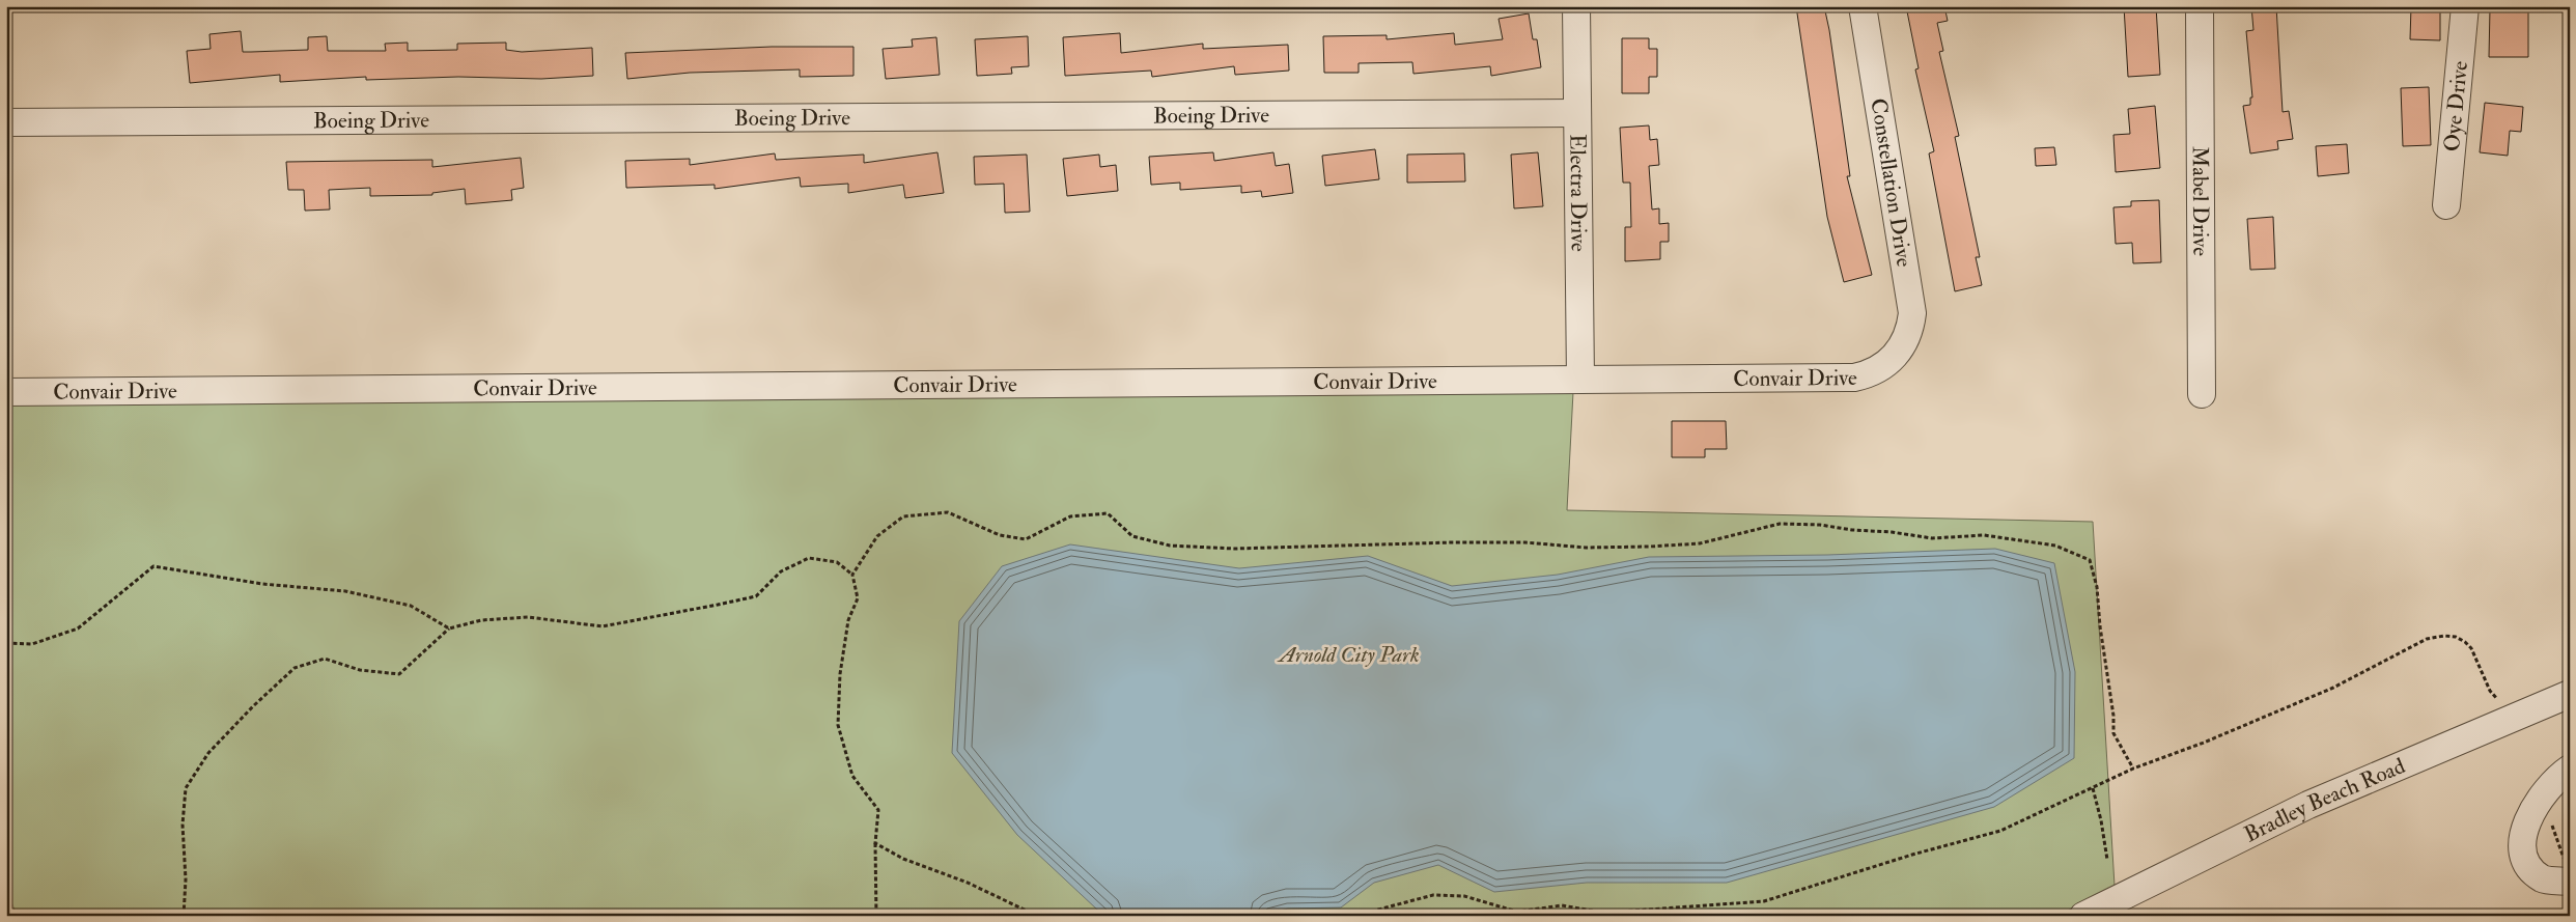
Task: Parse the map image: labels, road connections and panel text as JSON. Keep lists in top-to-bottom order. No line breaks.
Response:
{"streets":{"street":["Oye Drive","Boeing Drive","Constellation Drive","Electra Drive","Mabel Drive","Convair Drive","Bradley Beach Road"]},"crossings":[["Boeing Drive","Electra Drive"],["Constellation Drive","Convair Drive"],["Electra Drive","Convair Drive"]],"parks":["Arnold City Park"]}
